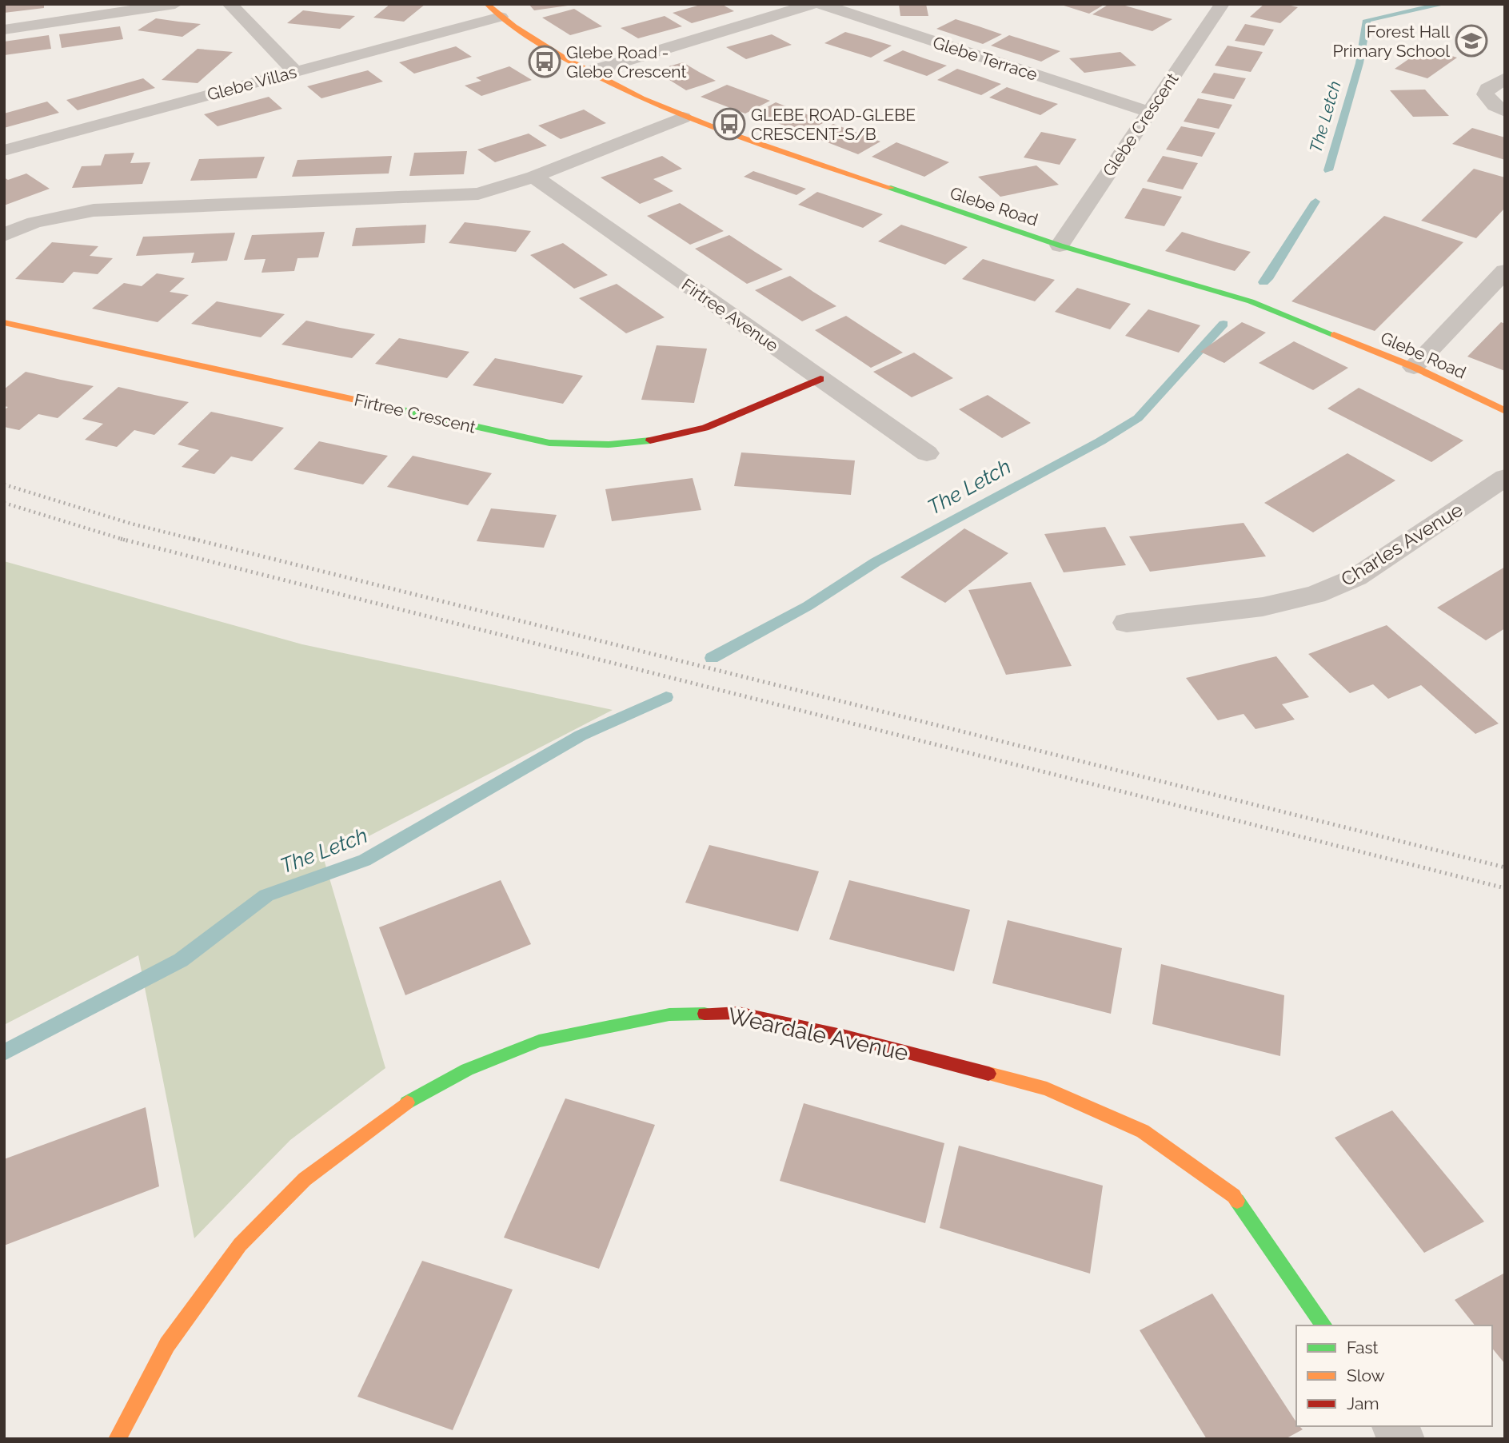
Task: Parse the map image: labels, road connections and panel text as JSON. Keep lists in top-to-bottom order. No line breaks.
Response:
{"streets":{"street":["Glebe Terrace","Glebe Villas","Glebe Crescent","Glebe Road","Firtree Avenue","Firtree Crescent","Charles Avenue","Weardale Avenue"]},"crossings":[["Glebe Terrace","Glebe Crescent"],["Glebe Villas","Glebe Road"],["Glebe Crescent","Glebe Road"],["Firtree Avenue","Firtree Crescent"]],"water":["The Letch"],"places":{"school or university":["Forest Hall Primary School"],"bus stop":["Glebe Road - Glebe Crescent","GLEBE ROAD-GLEBE CRESCENT-S/B"]},"legend":["Fast","Slow","Jam"]}
